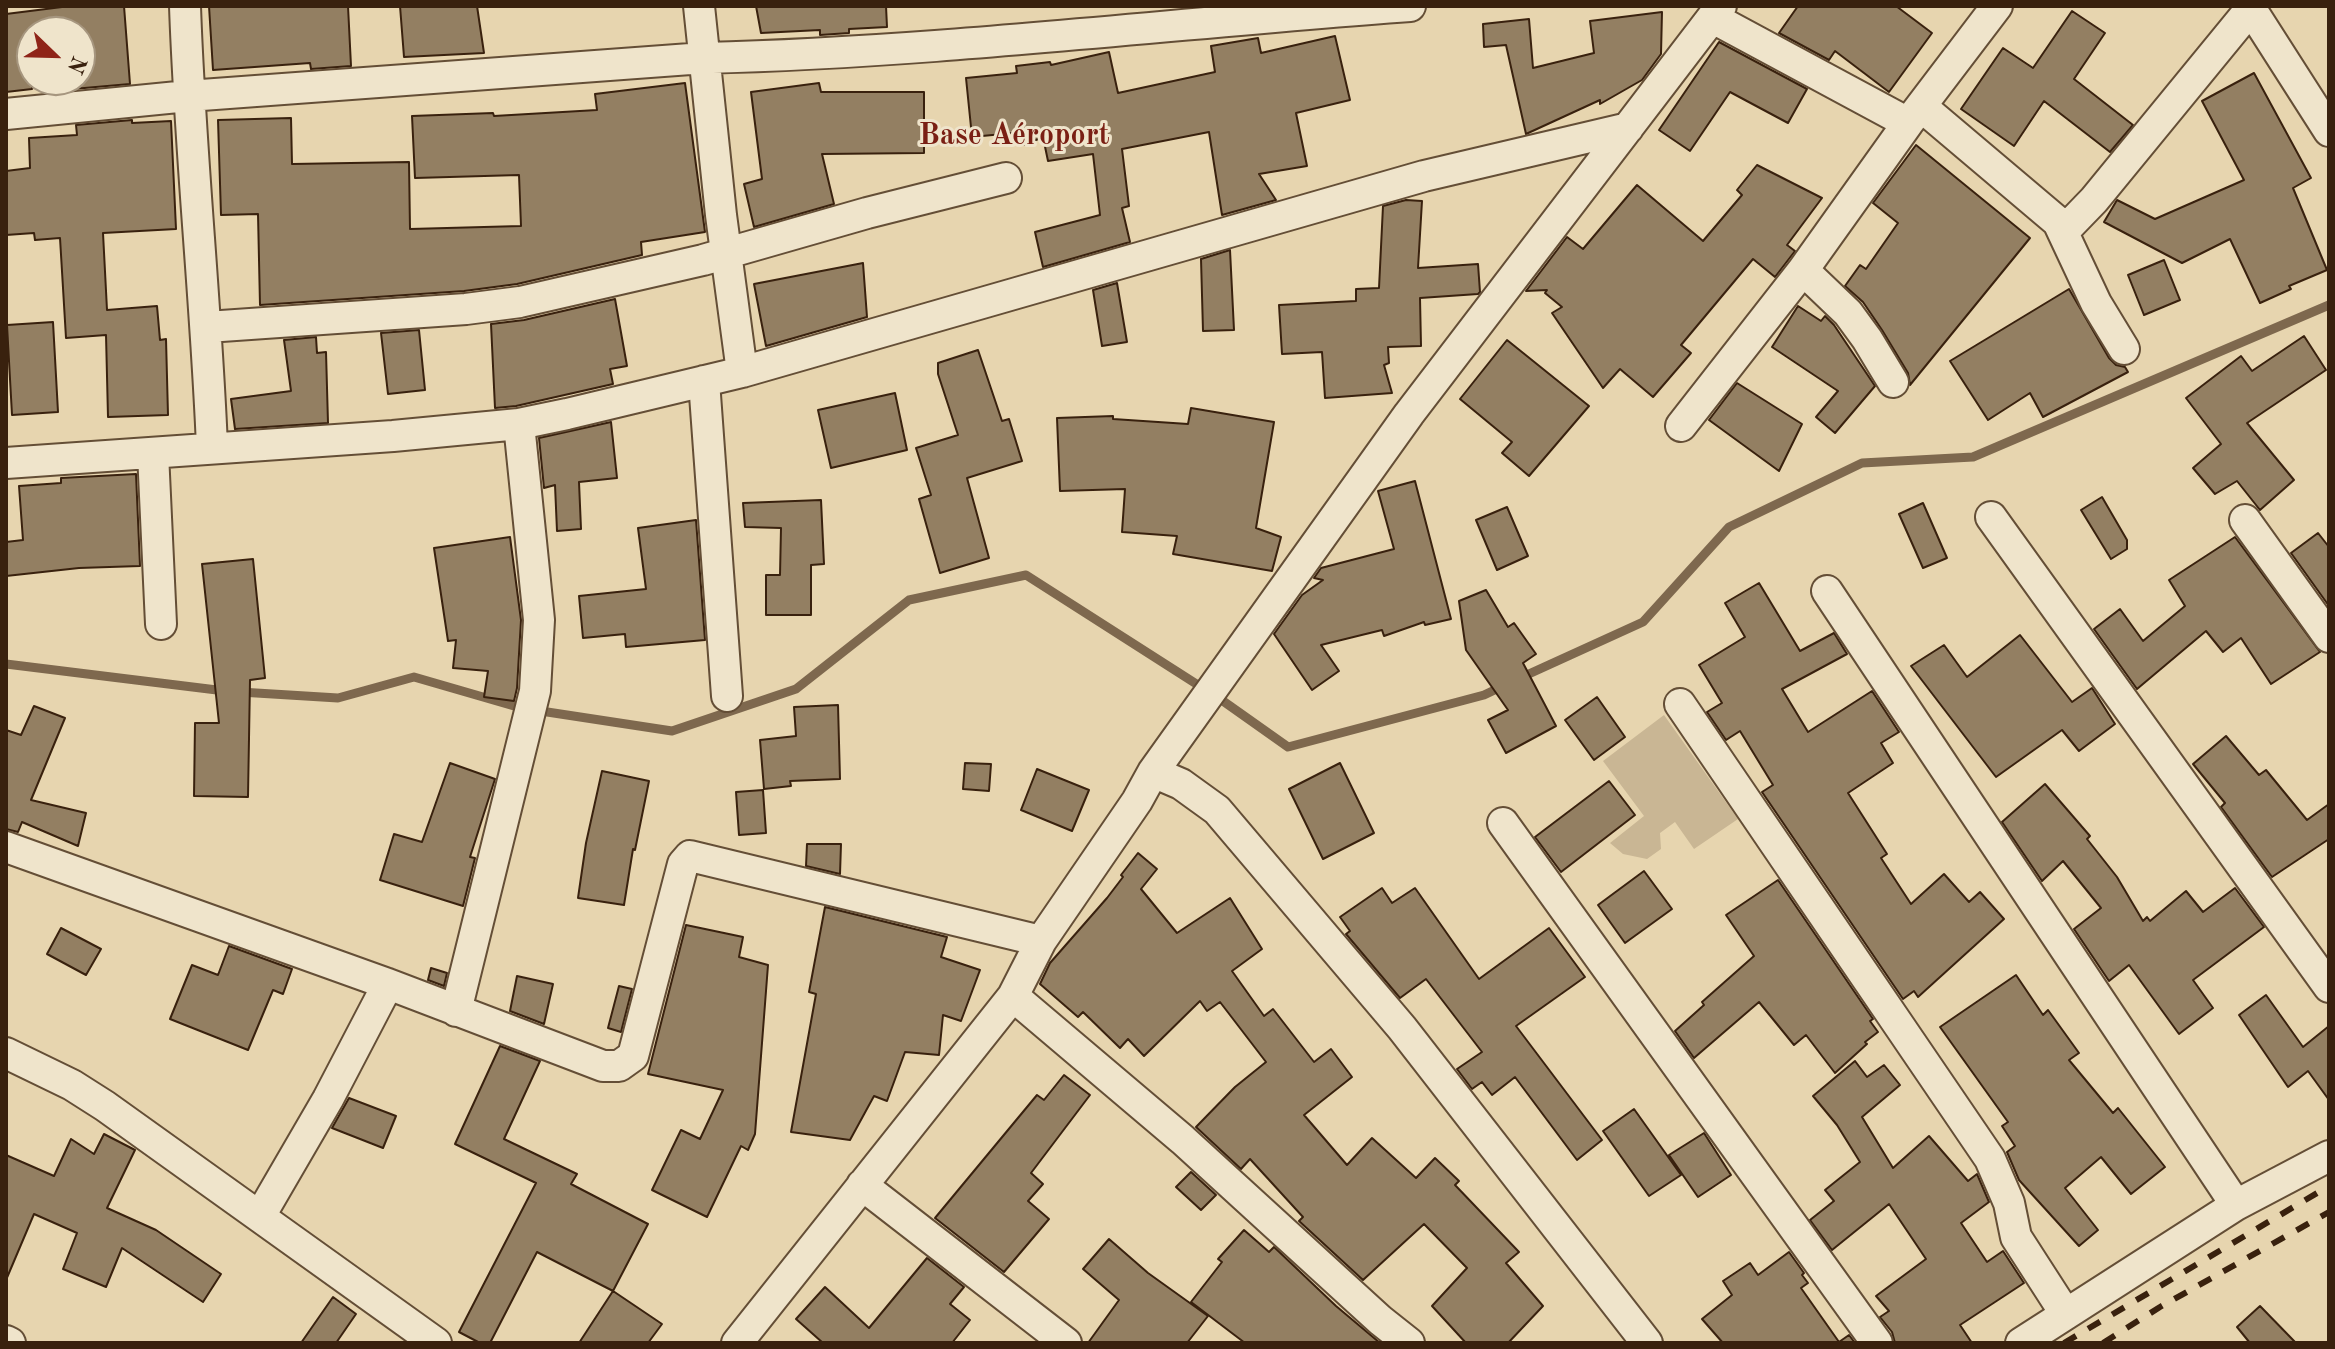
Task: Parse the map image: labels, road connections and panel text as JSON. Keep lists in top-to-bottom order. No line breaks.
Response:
{"districts":["Base Aéroport"],"north":"bottom right"}
